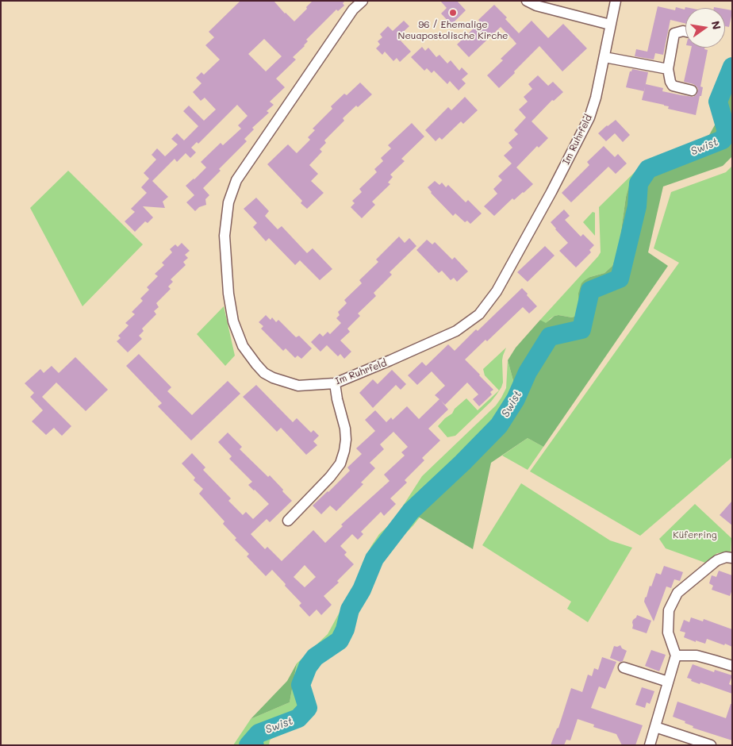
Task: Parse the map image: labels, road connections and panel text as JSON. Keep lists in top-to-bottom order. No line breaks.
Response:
{"streets":{"street":["Im Ruhrfeld"]},"water":["Swist"],"parks":["Küferring"],"places":["96 / Ehemalige Neuapostolische Kirche"],"north":"right"}
